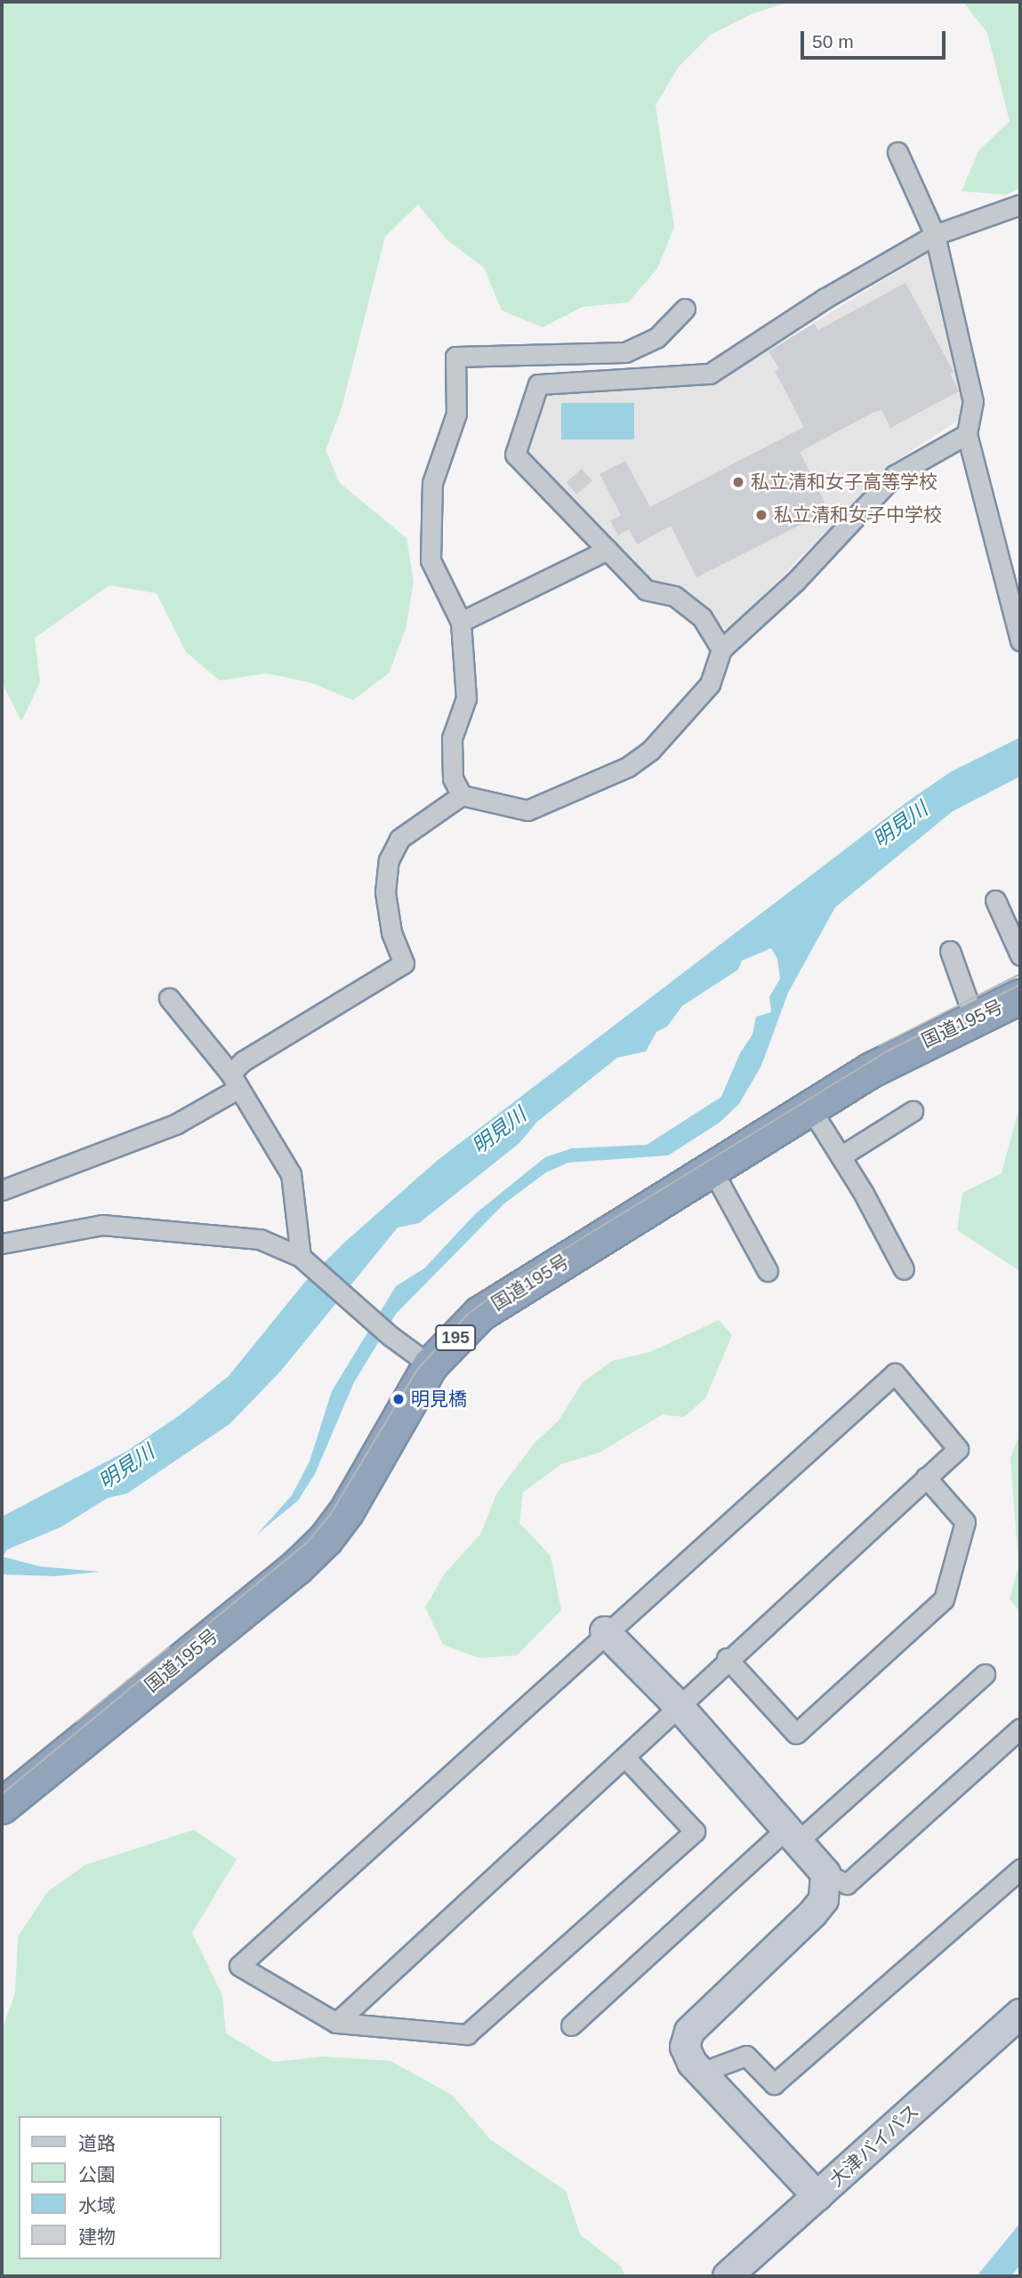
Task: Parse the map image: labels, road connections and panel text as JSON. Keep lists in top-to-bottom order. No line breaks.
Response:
{"streets":{"highway":["国道195号","195"],"street":["大津バイパス"]},"water":["明見川"],"places":["私立清和女子高等学校","私立清和女子中学校","明見橋"],"legend":["道路","公園","水域","建物"],"scale_bar":"50 m"}
